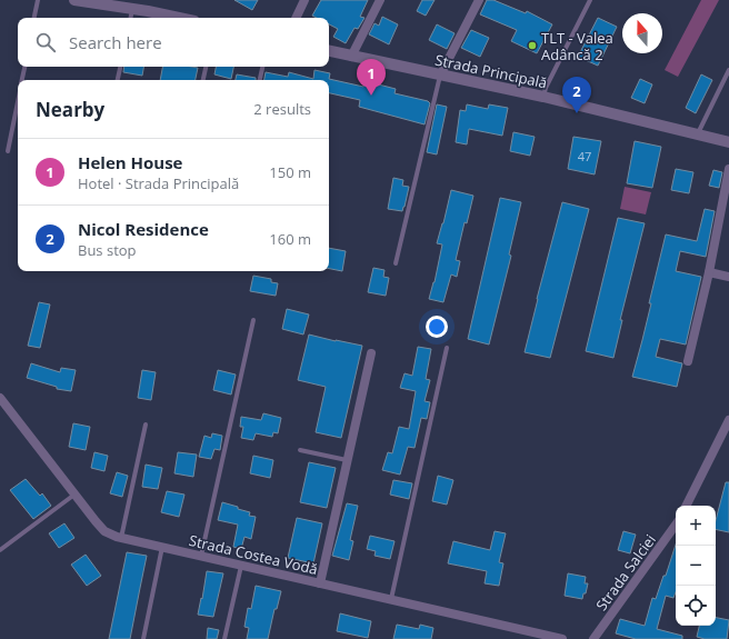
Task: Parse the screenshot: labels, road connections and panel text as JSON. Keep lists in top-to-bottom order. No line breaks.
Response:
{"streets":{"street":["Strada Principală","Strada Costea Vodă","Strada Salciei"]},"places":["TLT - Valea Adâncă 2"],"house_numbers":["47"],"north":"top","page":{"search":"Search here","pins":["1","2"],"heading":["Nearby","2 results"],"list":[{"mark":"1","name":"Helen House","note":"Hotel · Strada Principală","value":"150 m"},{"mark":"2","name":"Nicol Residence","note":"Bus stop","value":"160 m"}],"map_buttons":["+","−"]}}
